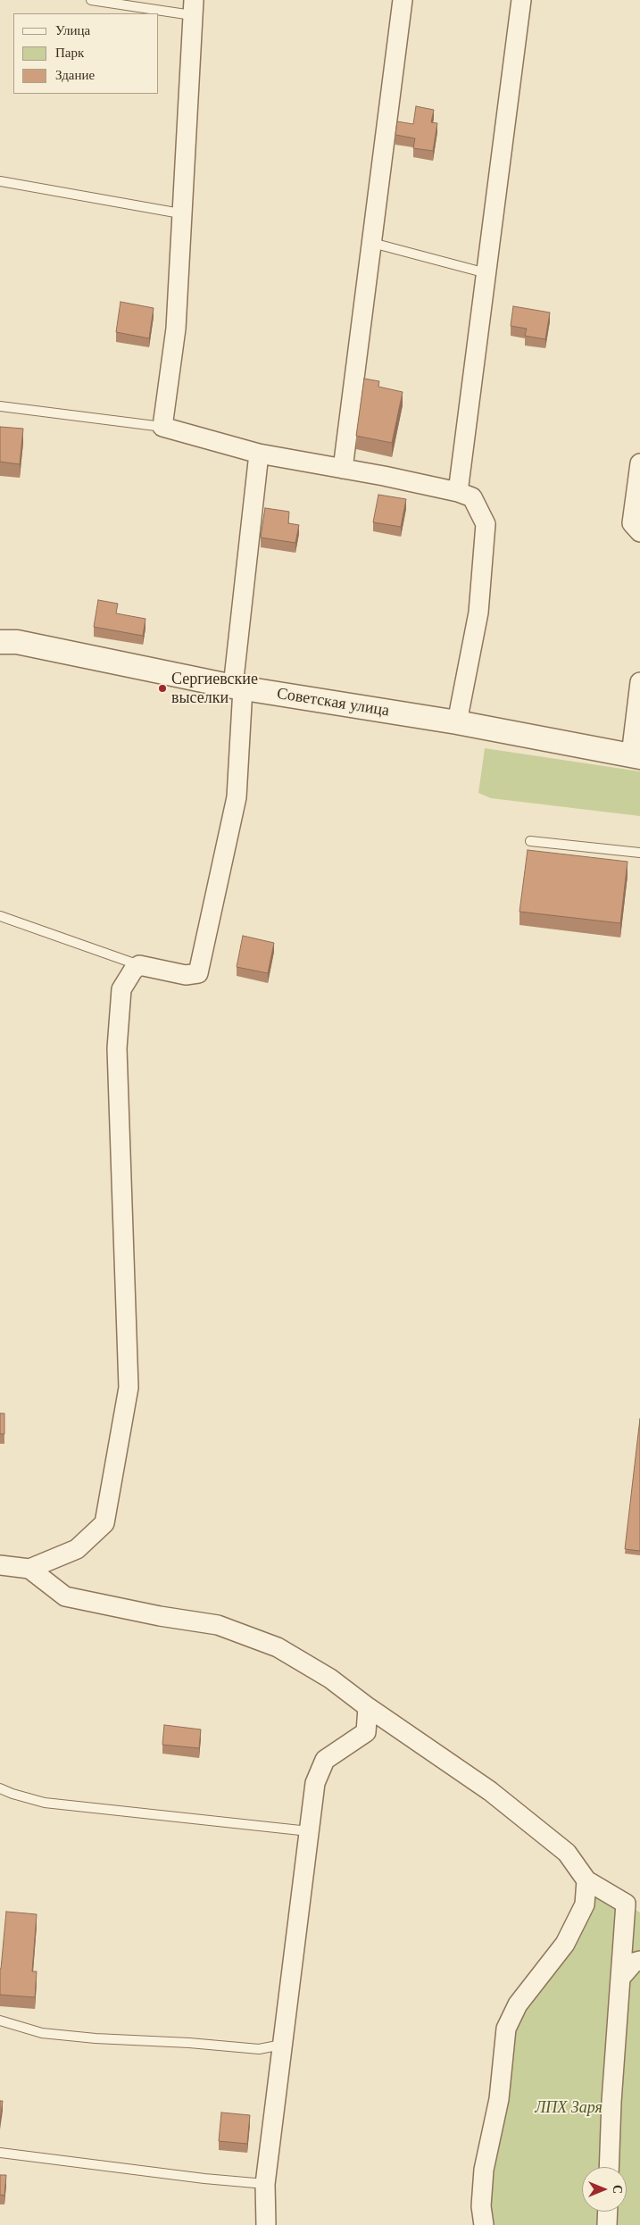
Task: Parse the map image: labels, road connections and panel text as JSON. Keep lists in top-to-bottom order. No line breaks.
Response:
{"streets":{"street":["Советская улица"]},"parks":["ЛПХ Заря"],"places":["Сергиевские выселки"],"legend":["Улица","Парк","Здание"],"north":"right"}
